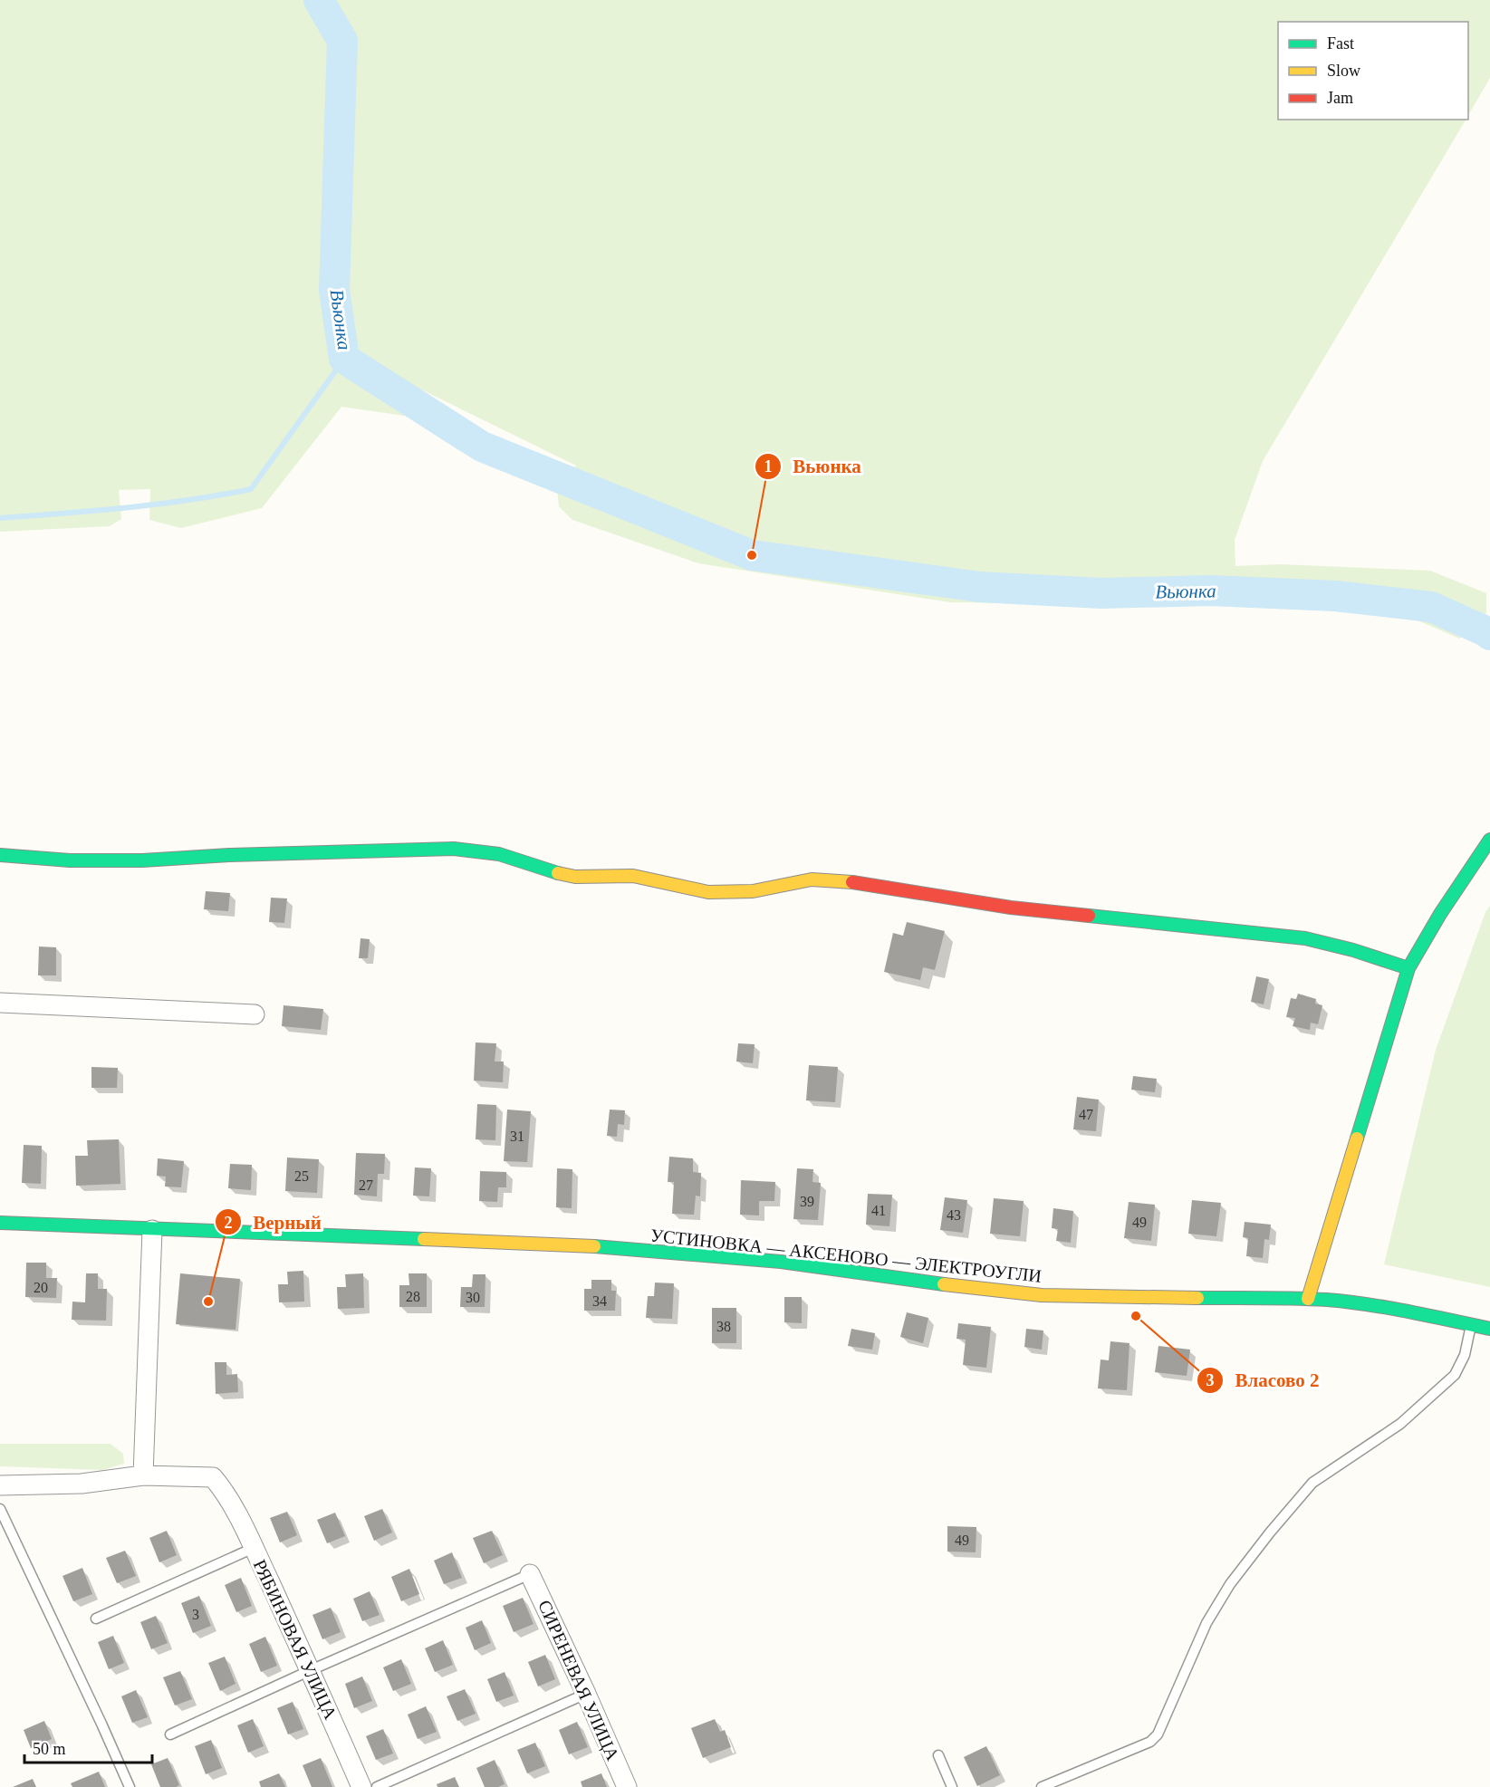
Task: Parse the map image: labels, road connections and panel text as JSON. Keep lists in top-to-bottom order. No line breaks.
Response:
{"streets":{"street":["УСТИНОВКА — АКСЕНОВО — ЭЛЕКТРОУГЛИ","РЯБИНОВАЯ УЛИЦА","СИРЕНЕВАЯ УЛИЦА"]},"water":["Вьюнка"],"places":["Вьюнка","Верный","Власово 2"],"house_numbers":["47","31","25","27","39","41","43","49","20","28","30","34","38","49","3"],"legend":["Fast","Slow","Jam"],"scale_bar":"50 m"}
